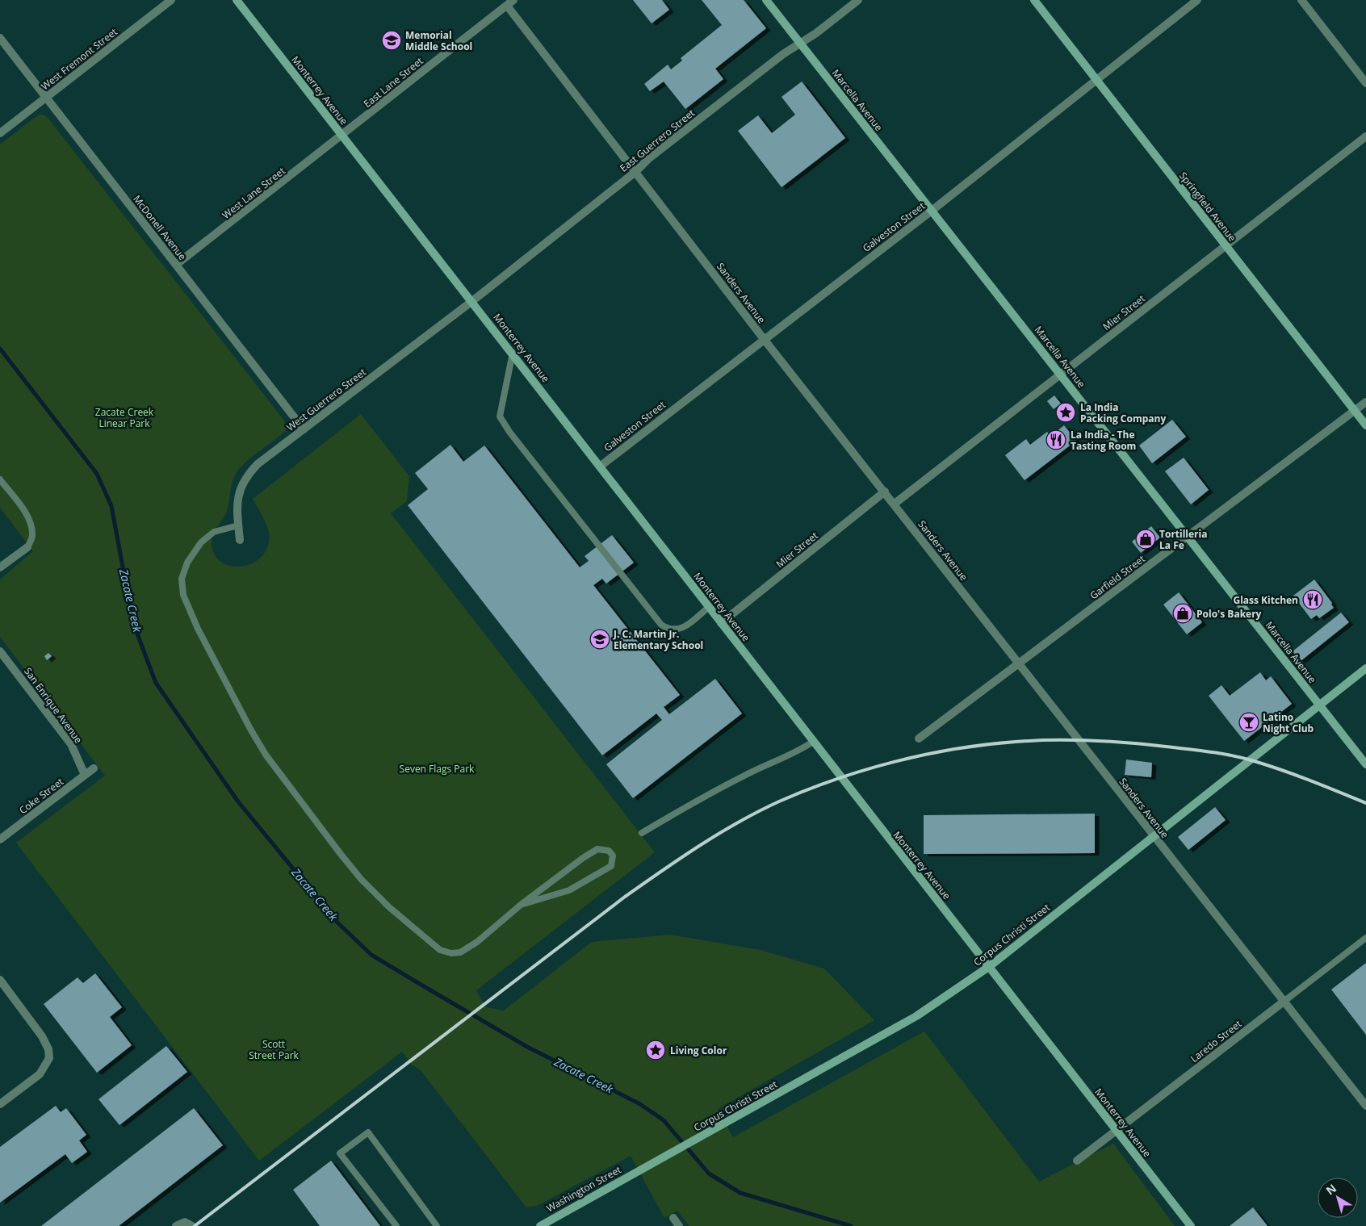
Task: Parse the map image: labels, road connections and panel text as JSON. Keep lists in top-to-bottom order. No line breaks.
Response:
{"streets":{"street":["West Fremont Street","East Lane Street","Monterrey Avenue","Marcella Avenue","East Guerrero Street","West Lane Street","Springfield Avenue","Galveston Street","McDonell Avenue","Sanders Avenue","Mier Street","West Guerrero Street","Garfield Street","San Enrique Avenue","Coke Street","Corpus Christi Street","Laredo Street","Washington Street"]},"crossings":[["West Fremont Street","McDonell Avenue"],["East Lane Street","Monterrey Avenue"],["East Lane Street","West Lane Street"],["East Lane Street","Sanders Avenue"],["Monterrey Avenue","East Guerrero Street"],["Monterrey Avenue","West Lane Street"],["Monterrey Avenue","Galveston Street"],["Monterrey Avenue","Mier Street"],["Monterrey Avenue","West Guerrero Street"],["Monterrey Avenue","Corpus Christi Street"],["Monterrey Avenue","Laredo Street"],["Marcella Avenue","East Guerrero Street"],["Marcella Avenue","Galveston Street"],["Marcella Avenue","Mier Street"],["Marcella Avenue","Garfield Street"],["Marcella Avenue","Corpus Christi Street"],["East Guerrero Street","Sanders Avenue"],["East Guerrero Street","West Guerrero Street"],["West Lane Street","McDonell Avenue"],["Springfield Avenue","Galveston Street"],["Springfield Avenue","Mier Street"],["Springfield Avenue","Garfield Street"],["Galveston Street","Sanders Avenue"],["McDonell Avenue","West Guerrero Street"],["Sanders Avenue","Mier Street"],["Sanders Avenue","Garfield Street"],["Sanders Avenue","Corpus Christi Street"],["Sanders Avenue","Laredo Street"],["San Enrique Avenue","Coke Street"],["Corpus Christi Street","Washington Street"]],"water":["Zacate Creek"],"parks":["Zacate Creek Linear Park","Seven Flags Park","Scott Street Park"],"places":{"school or university":["Memorial Middle School","J. C. Martin Jr. Elementary School"],"place":["La India Packing Company","Living Color"],"restaurant":["La India - The Tasting Room","Glass Kitchen"],"shop":["Tortilleria La Fe","Polo's Bakery"],"bar":["Latino Night Club"]},"north":"top left"}
